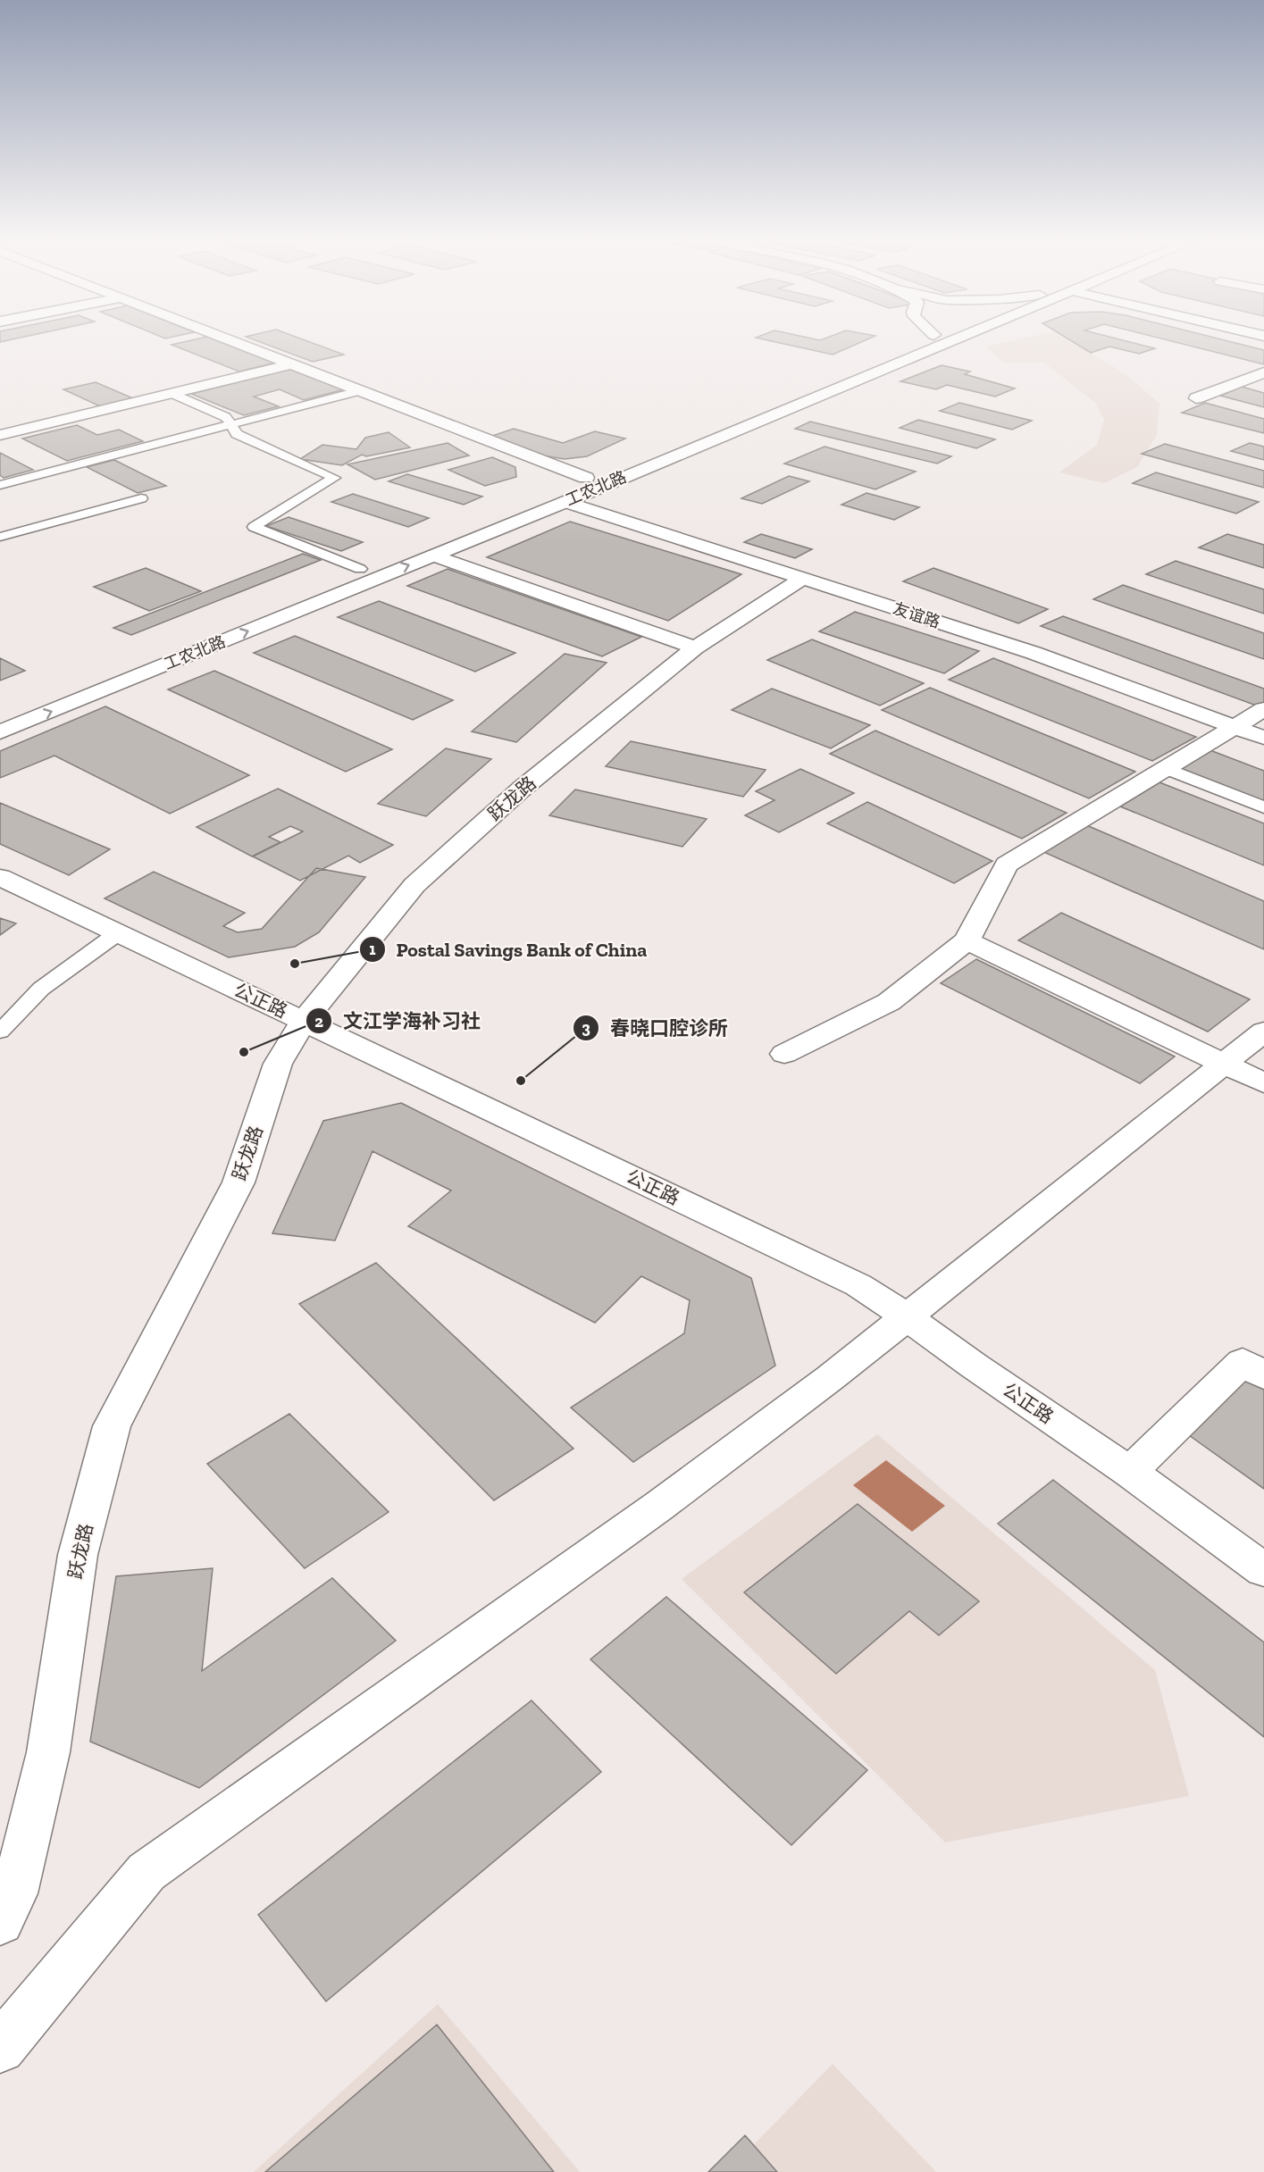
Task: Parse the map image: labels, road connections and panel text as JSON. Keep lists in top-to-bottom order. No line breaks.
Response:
{"streets":{"street":["工农北路","友谊路","跃龙路","公正路"]},"crossings":[["工农北路","友谊路"],["友谊路","跃龙路"],["跃龙路","公正路"]],"places":["Postal Savings Bank of China","文江学海补习社","春晓口腔诊所"]}
